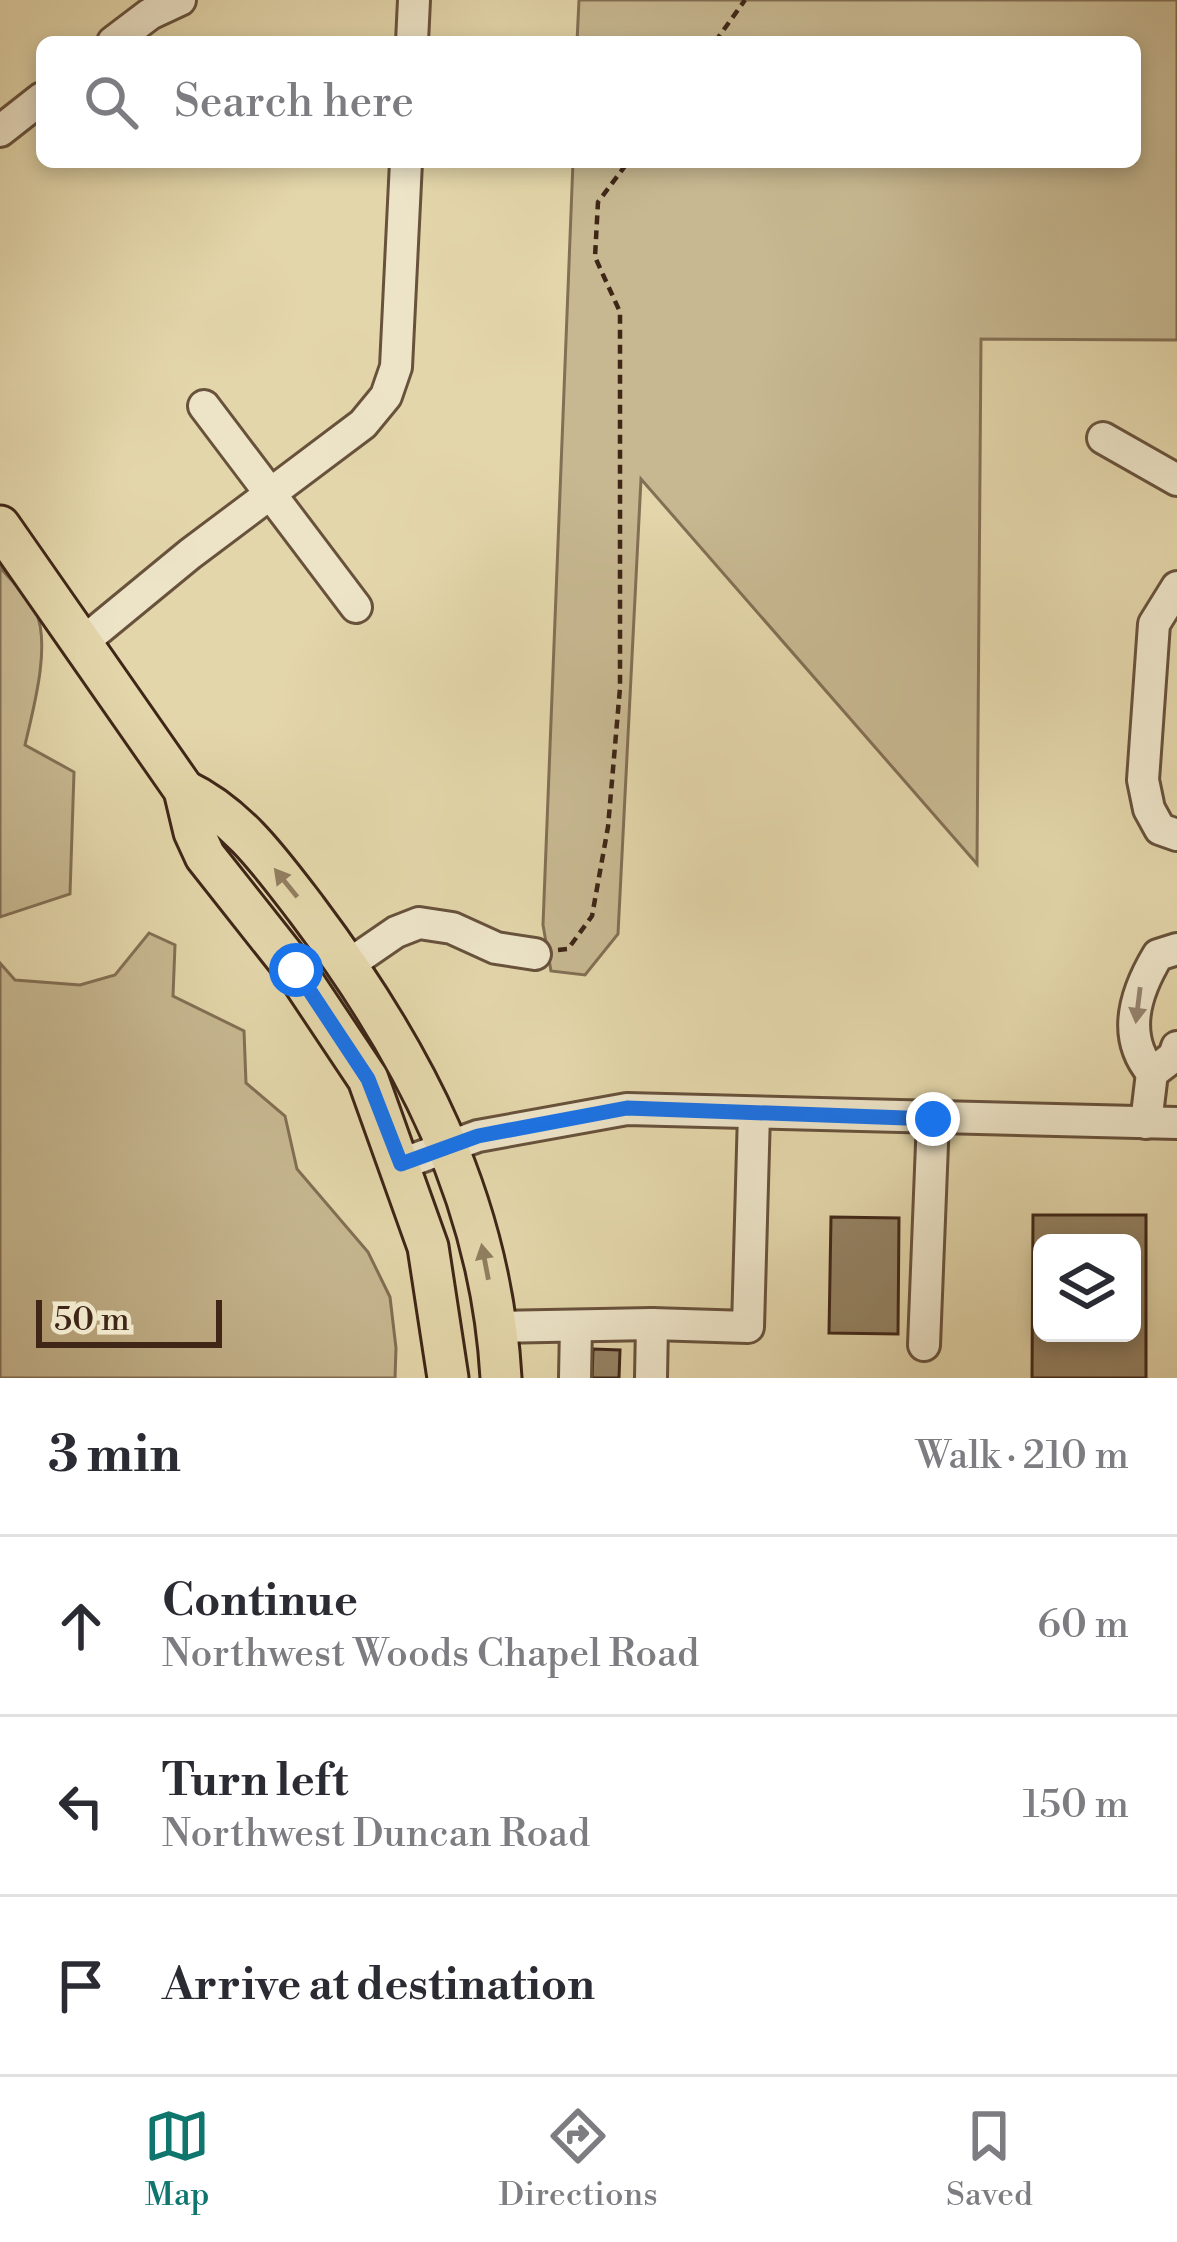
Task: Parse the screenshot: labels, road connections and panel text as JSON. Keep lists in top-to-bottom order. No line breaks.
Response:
{"scale_bar":"50 m","page":{"search":"Search here","scale":"50 m","heading":["3 min","Walk · 210 m"],"list":[["Continue","Northwest Woods Chapel Road","60 m"],["Turn left","Northwest Duncan Road","150 m"],"Arrive at destination"],"nav":["Map","Directions","Saved"]}}
